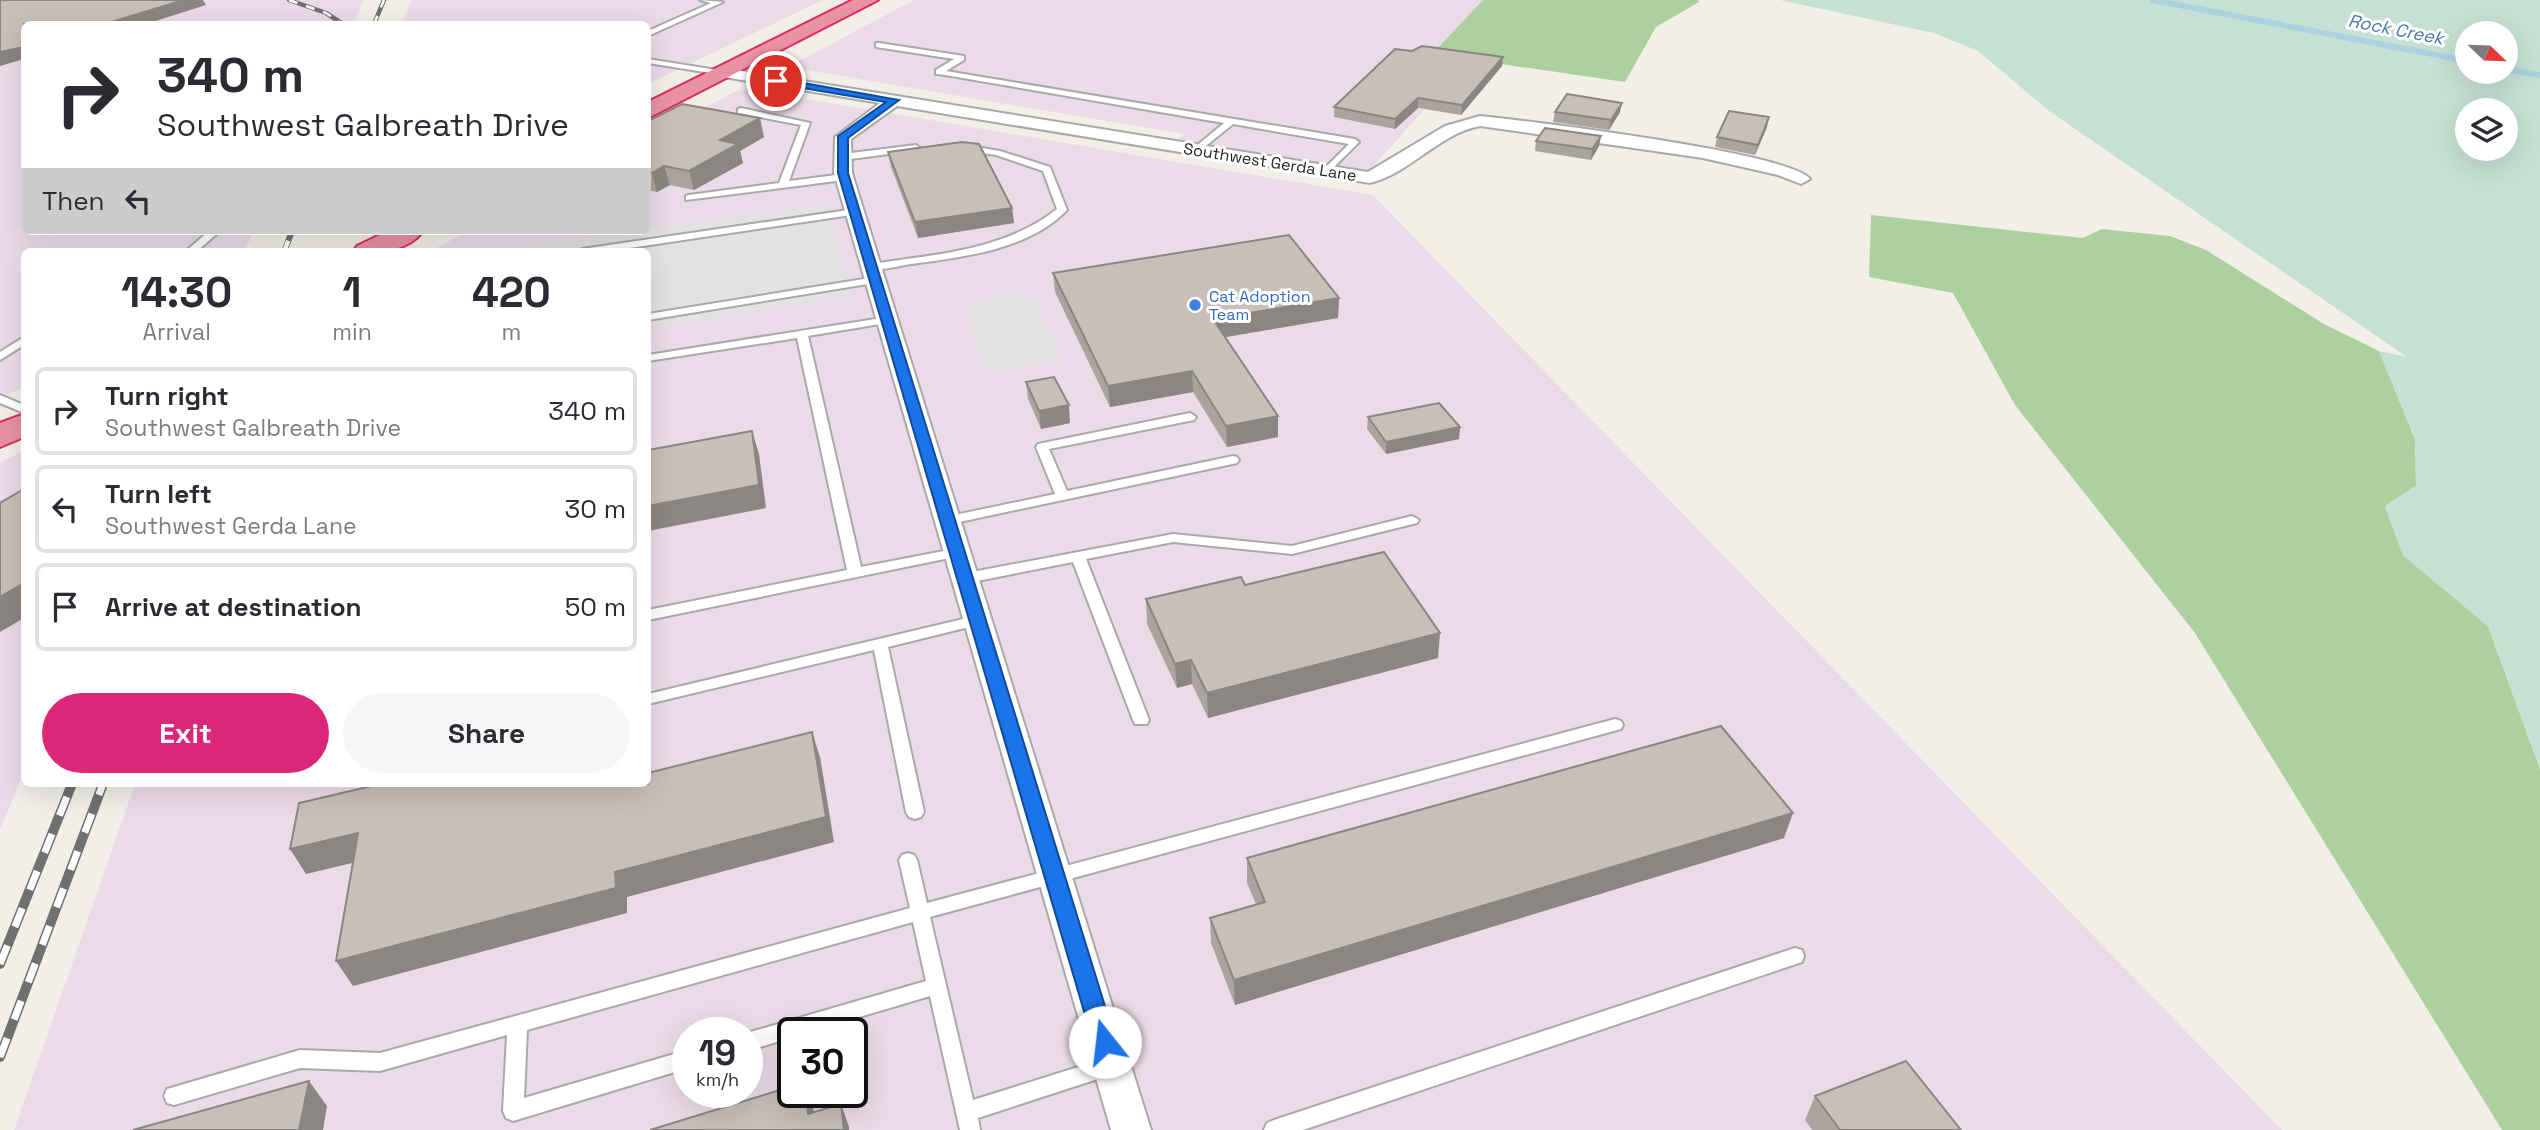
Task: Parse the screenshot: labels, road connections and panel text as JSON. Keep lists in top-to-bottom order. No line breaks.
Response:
{"streets":{"street":["Southwest Gerda Lane"]},"water":["Rock Creek"],"places":["Cat Adoption Team"],"north":"bottom right","page":{"turn":["340 m","Southwest Galbreath Drive"],"then":"Then","eta":["14:30","Arrival","1","min","420","m"],"list":[{"name":"Turn right","note":"Southwest Galbreath Drive","value":"340 m"},{"name":"Turn left","note":"Southwest Gerda Lane","value":"30 m"},{"name":"Arrive at destination","value":"50 m"}],"buttons":["Exit","Share"],"speed":"19 km/h","limit":"30"}}
